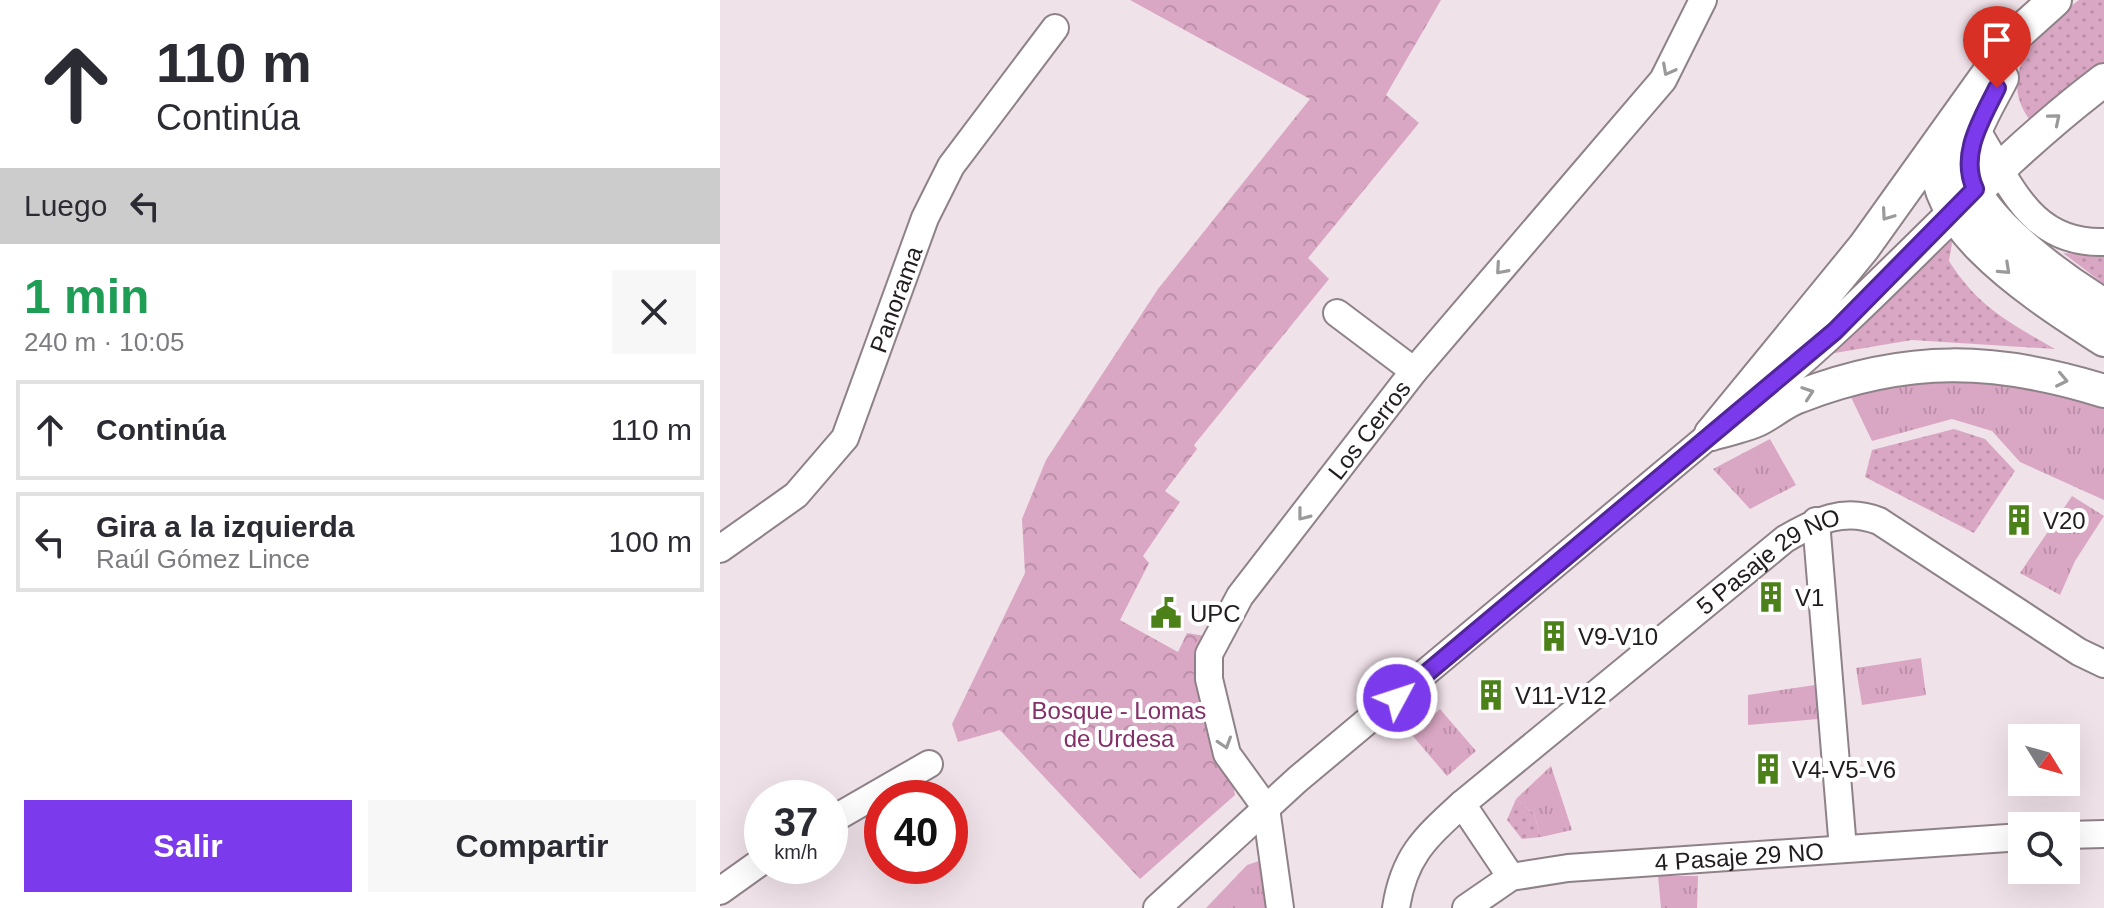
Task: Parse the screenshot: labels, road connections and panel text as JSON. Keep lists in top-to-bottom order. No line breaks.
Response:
{"streets":{"street":["Panorama","Los Cerros","5 Pasaje 29 NO","4 Pasaje 29 NO"]},"parks":["Bosque - Lomas de Urdesa"],"places":{"building":["V20","V1","V9-V10","V11-V12","V4-V5-V6"],"public building":["UPC"]},"north":"bottom right","page":{"turn":["110 m","Continúa"],"then":"Luego","heading":["1 min","240 m · 10:05"],"list":[{"name":"Continúa","value":"110 m"},{"name":"Gira a la izquierda","note":"Raúl Gómez Lince","value":"100 m"}],"speed":"37 km/h","limit":"40","buttons":["Salir","Compartir"]}}
